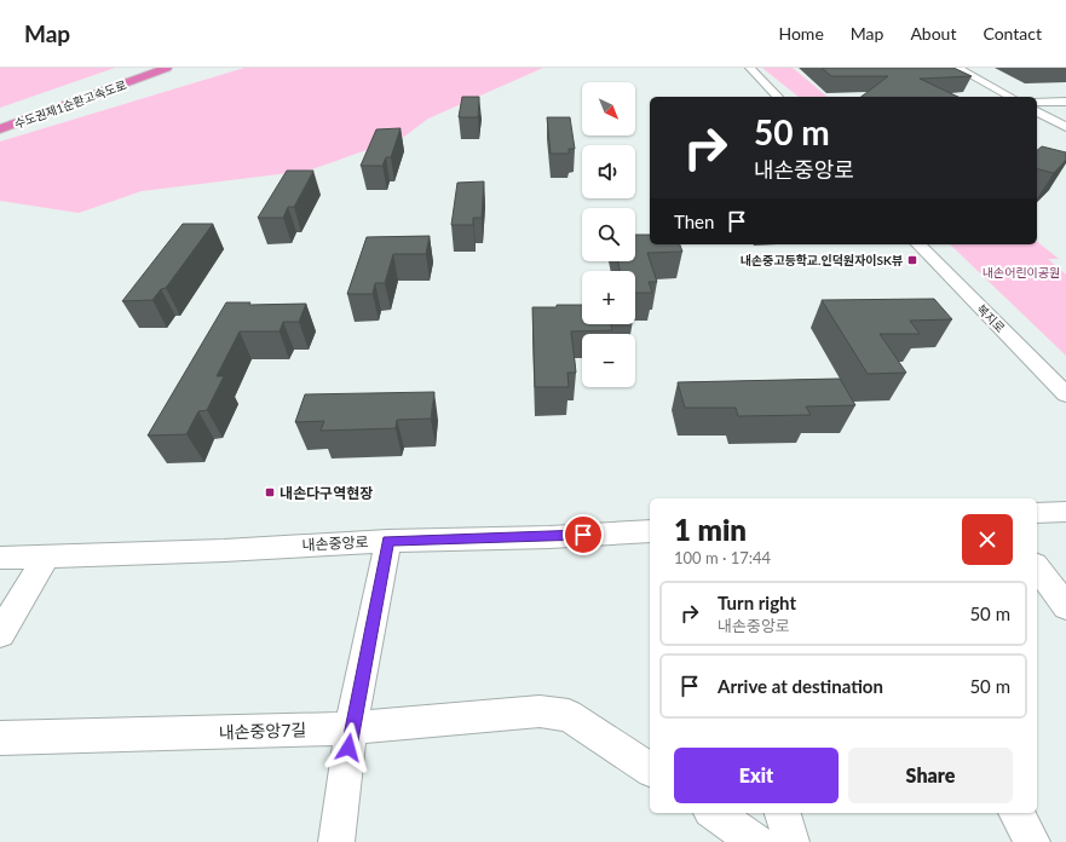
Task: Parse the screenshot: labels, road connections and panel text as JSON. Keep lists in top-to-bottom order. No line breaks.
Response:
{"streets":{"highway":["수도권제1순환고속도로"],"street":["복지로","내손중앙로","내손중앙7길"]},"parks":["내손어린이공원"],"places":{"transit":["내손중고등학교.인덕원자이SK뷰","내손다구역현장"]},"north":"bottom right","page":{"header":"Map","nav":["Home","Map","About","Contact"],"map_buttons":["+","−"],"turn":["50 m","내손중앙로"],"then":"Then","heading":["1 min","100 m · 17:44"],"list":[{"name":"Turn right","note":"내손중앙로","value":"50 m"},{"name":"Arrive at destination","value":"50 m"}],"buttons":["Exit","Share"]}}
